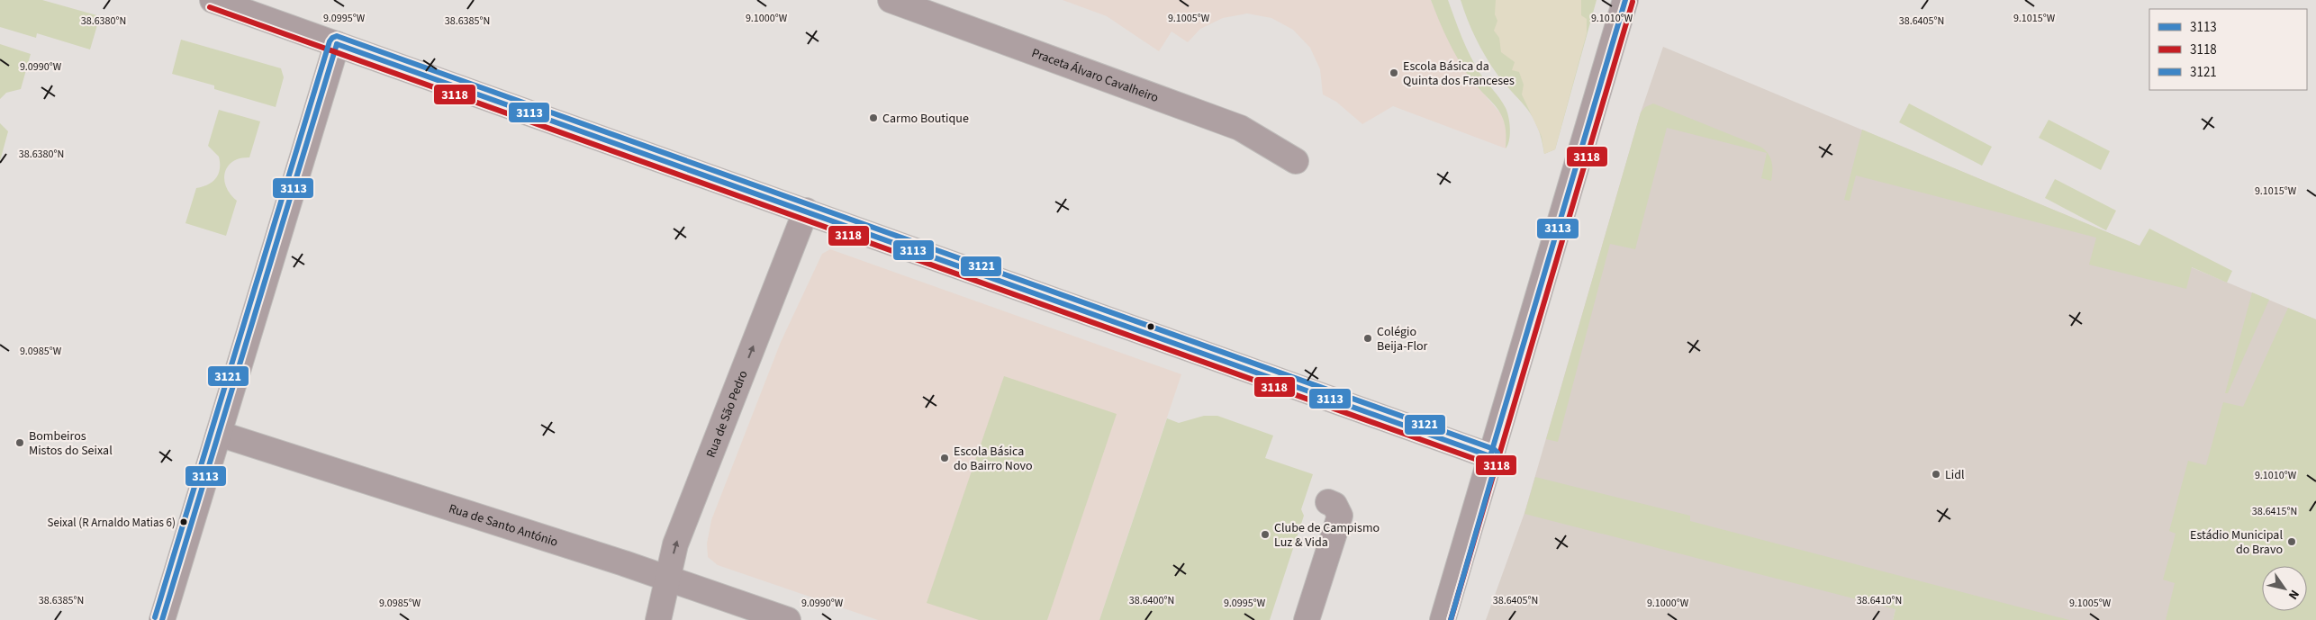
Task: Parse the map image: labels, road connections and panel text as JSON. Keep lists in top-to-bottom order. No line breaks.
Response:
{"streets":{"street":["Praceta Álvaro Cavalheiro","Rua de São Pedro","Rua de Santo António"]},"crossings":[["Rua de São Pedro","Rua de Santo António"]],"one_way":["Rua de São Pedro"],"places":["Escola Básica da Quinta dos Franceses","Carmo Boutique","Colégio Beija-Flor","Bombeiros Mistos do Seixal","Escola Básica do Bairro Novo","Lidl","Seixal (R Arnaldo Matias 6)","Clube de Campismo Luz & Vida","Estádio Municipal do Bravo"],"lines":["transit line 3113","transit line 3118","transit line 3121"],"legend":["3113","3118","3121"],"north":"bottom right","coordinates":["9.0995°W","9.1005°W","9.1015°W","9.1000°W","9.1010°W","38.6380°N","38.6385°N","38.6405°N","9.0990°W","9.0985°W","38.6415°N","38.6400°N","38.6410°N"]}
